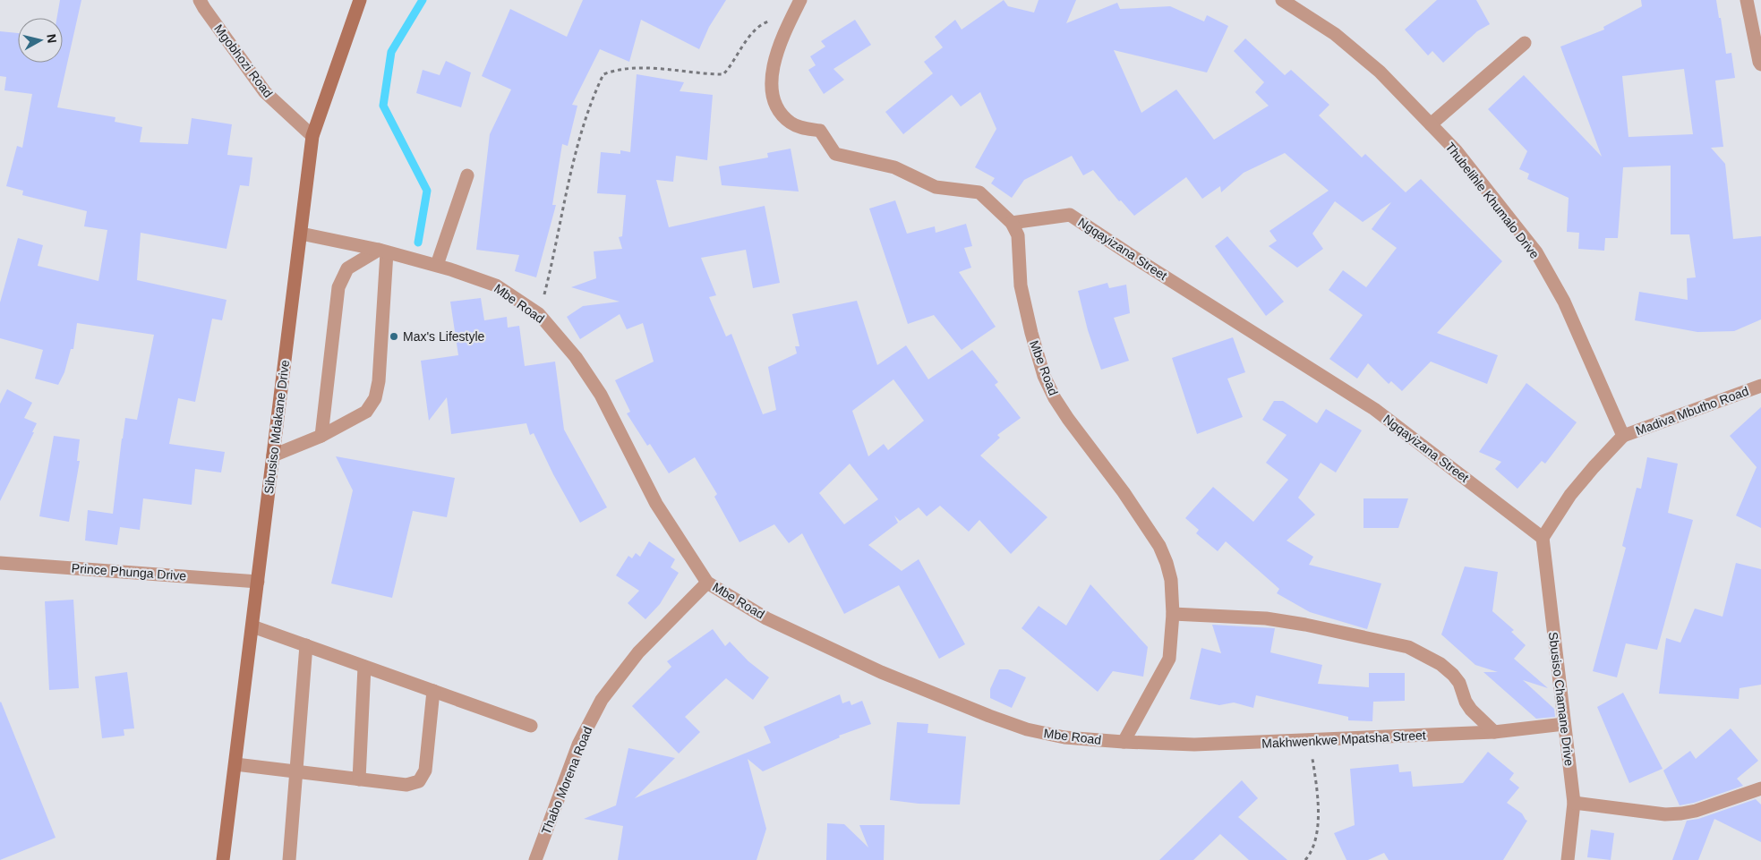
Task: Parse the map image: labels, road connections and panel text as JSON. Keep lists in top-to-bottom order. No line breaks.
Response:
{"streets":{"street":["Mgobhozi Road","Thubelihle Khumalo Drive","Ngqayizana Street","Mbe Road","Madiva Mbutho Road","Sibusiso Mdakane Drive","Prince Phunga Drive","Sbusiso Chamane Drive","Makhwenkwe Mpatsha Street","Thabo Morena Road"]},"crossings":[["Mgobhozi Road","Sibusiso Mdakane Drive"],["Thubelihle Khumalo Drive","Madiva Mbutho Road"],["Ngqayizana Street","Mbe Road"],["Ngqayizana Street","Sbusiso Chamane Drive"],["Mbe Road","Sibusiso Mdakane Drive"],["Mbe Road","Makhwenkwe Mpatsha Street"],["Mbe Road","Thabo Morena Road"],["Sibusiso Mdakane Drive","Prince Phunga Drive"],["Sbusiso Chamane Drive","Makhwenkwe Mpatsha Street"]],"places":["Max's Lifestyle"],"north":"right"}
